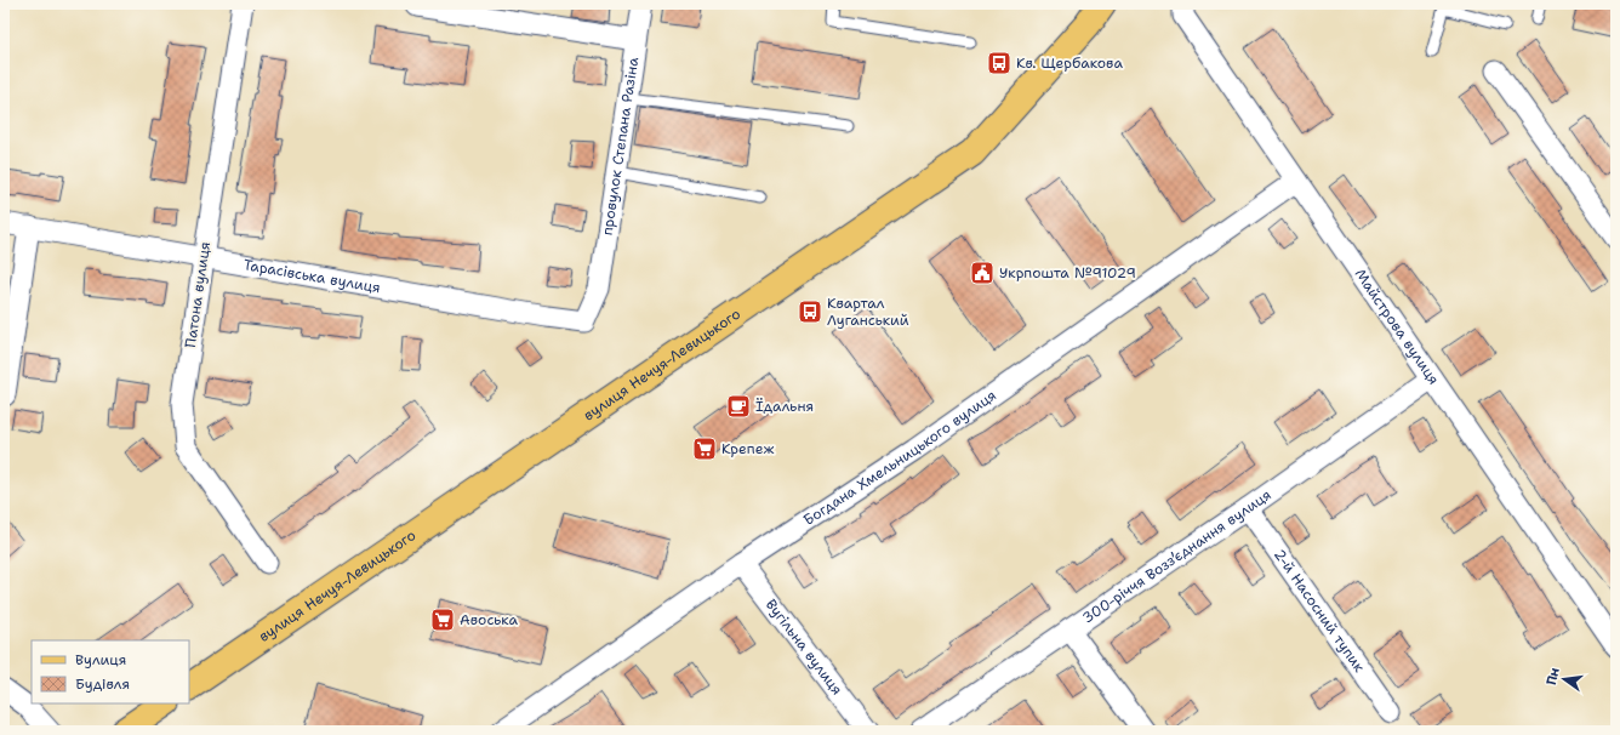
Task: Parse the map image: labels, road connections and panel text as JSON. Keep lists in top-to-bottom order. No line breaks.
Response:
{"streets":{"main road":["вулиця Нечуя-Левицького"],"street":["провулок Степана Разіна","Тарасівська вулиця","Патона вулиця","Майстрова вулиця","Богдана Хмельницького вулиця","300-річчя Возз’єднання вулиця","2-й Насосний тупик","Вугільна вулиця"]},"crossings":[["провулок Степана Разіна","Тарасівська вулиця"],["Тарасівська вулиця","Патона вулиця"],["Майстрова вулиця","Богдана Хмельницького вулиця"],["Майстрова вулиця","300-річчя Возз’єднання вулиця"],["Богдана Хмельницького вулиця","Вугільна вулиця"],["300-річчя Возз’єднання вулиця","2-й Насосний тупик"]],"places":{"bus stop":["Кв. Щербакова","Квартал Луганський"],"public building":["Укрпошта №91029"],"cafe":["Їдальня"],"supermarket":["Крепеж","Авоська"]},"legend":["Вулиця","Будівля"],"north":"left"}
